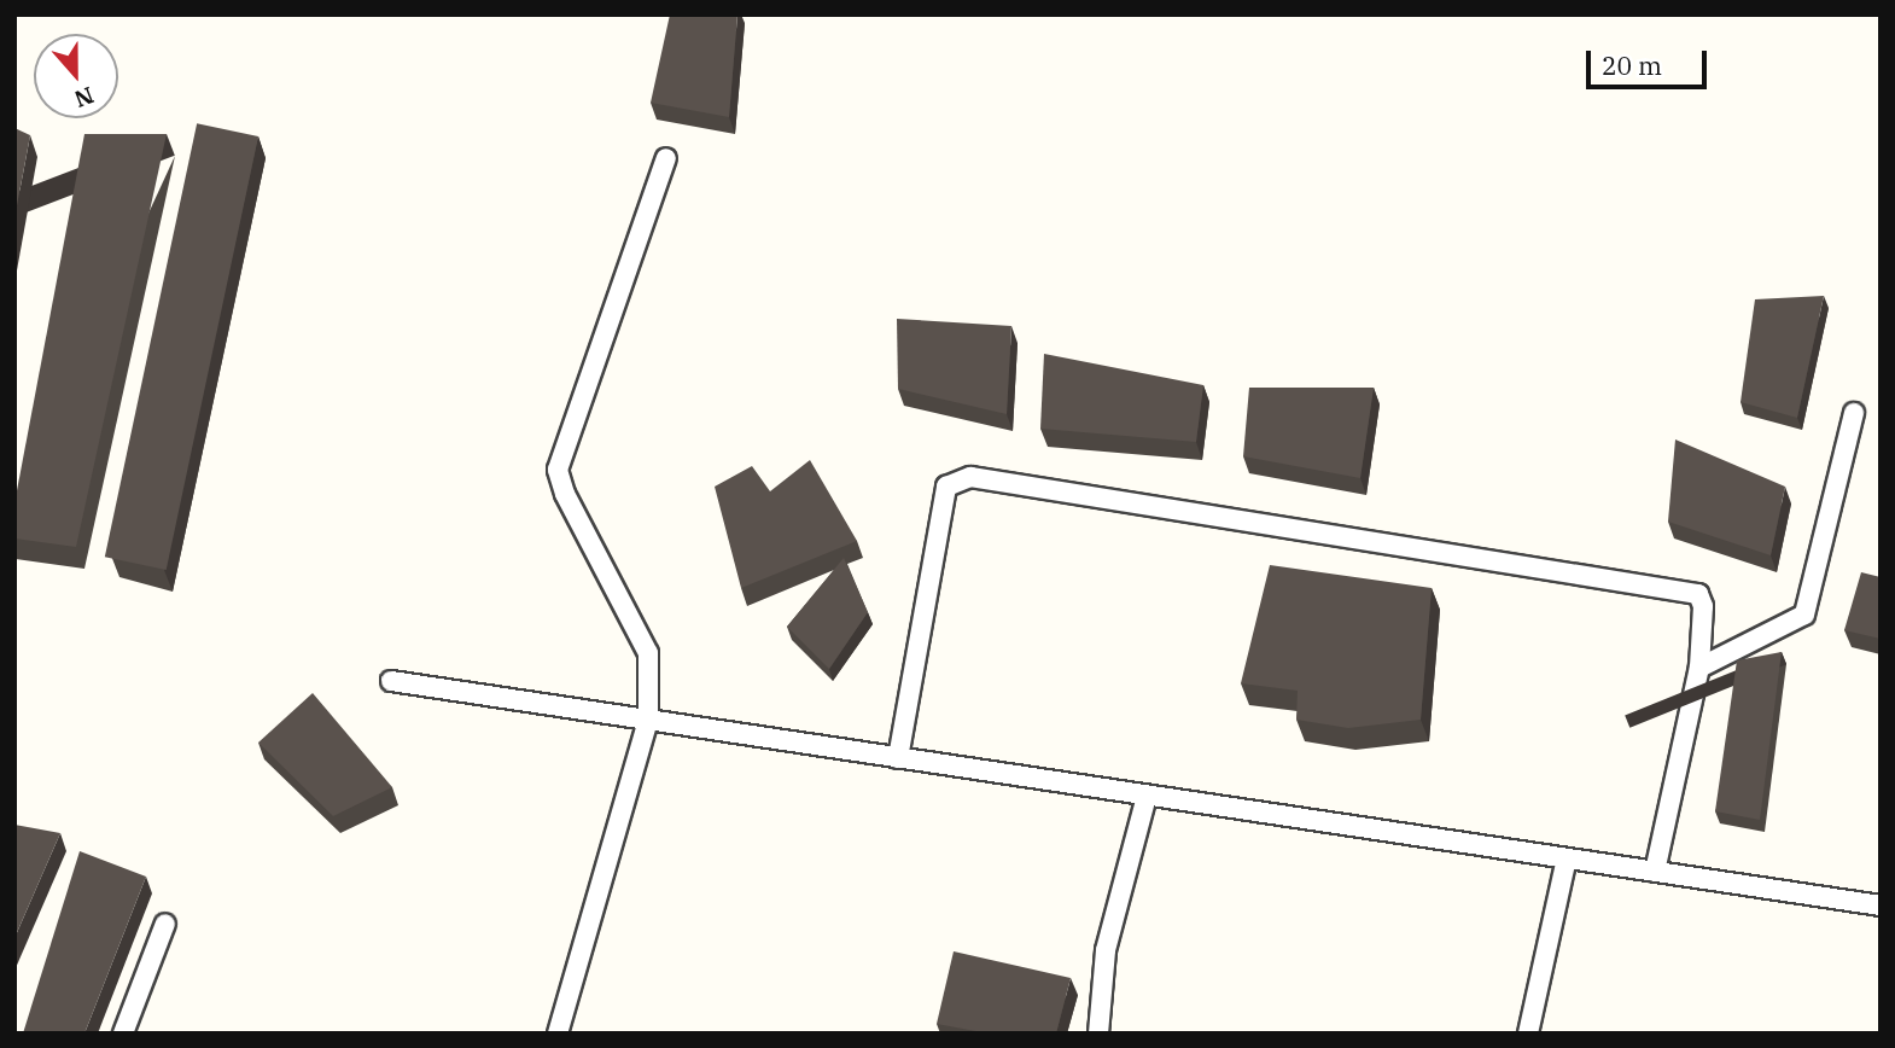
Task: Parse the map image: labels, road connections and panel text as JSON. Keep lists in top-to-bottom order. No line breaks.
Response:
{"scale_bar":"20 m","north":"bottom"}
